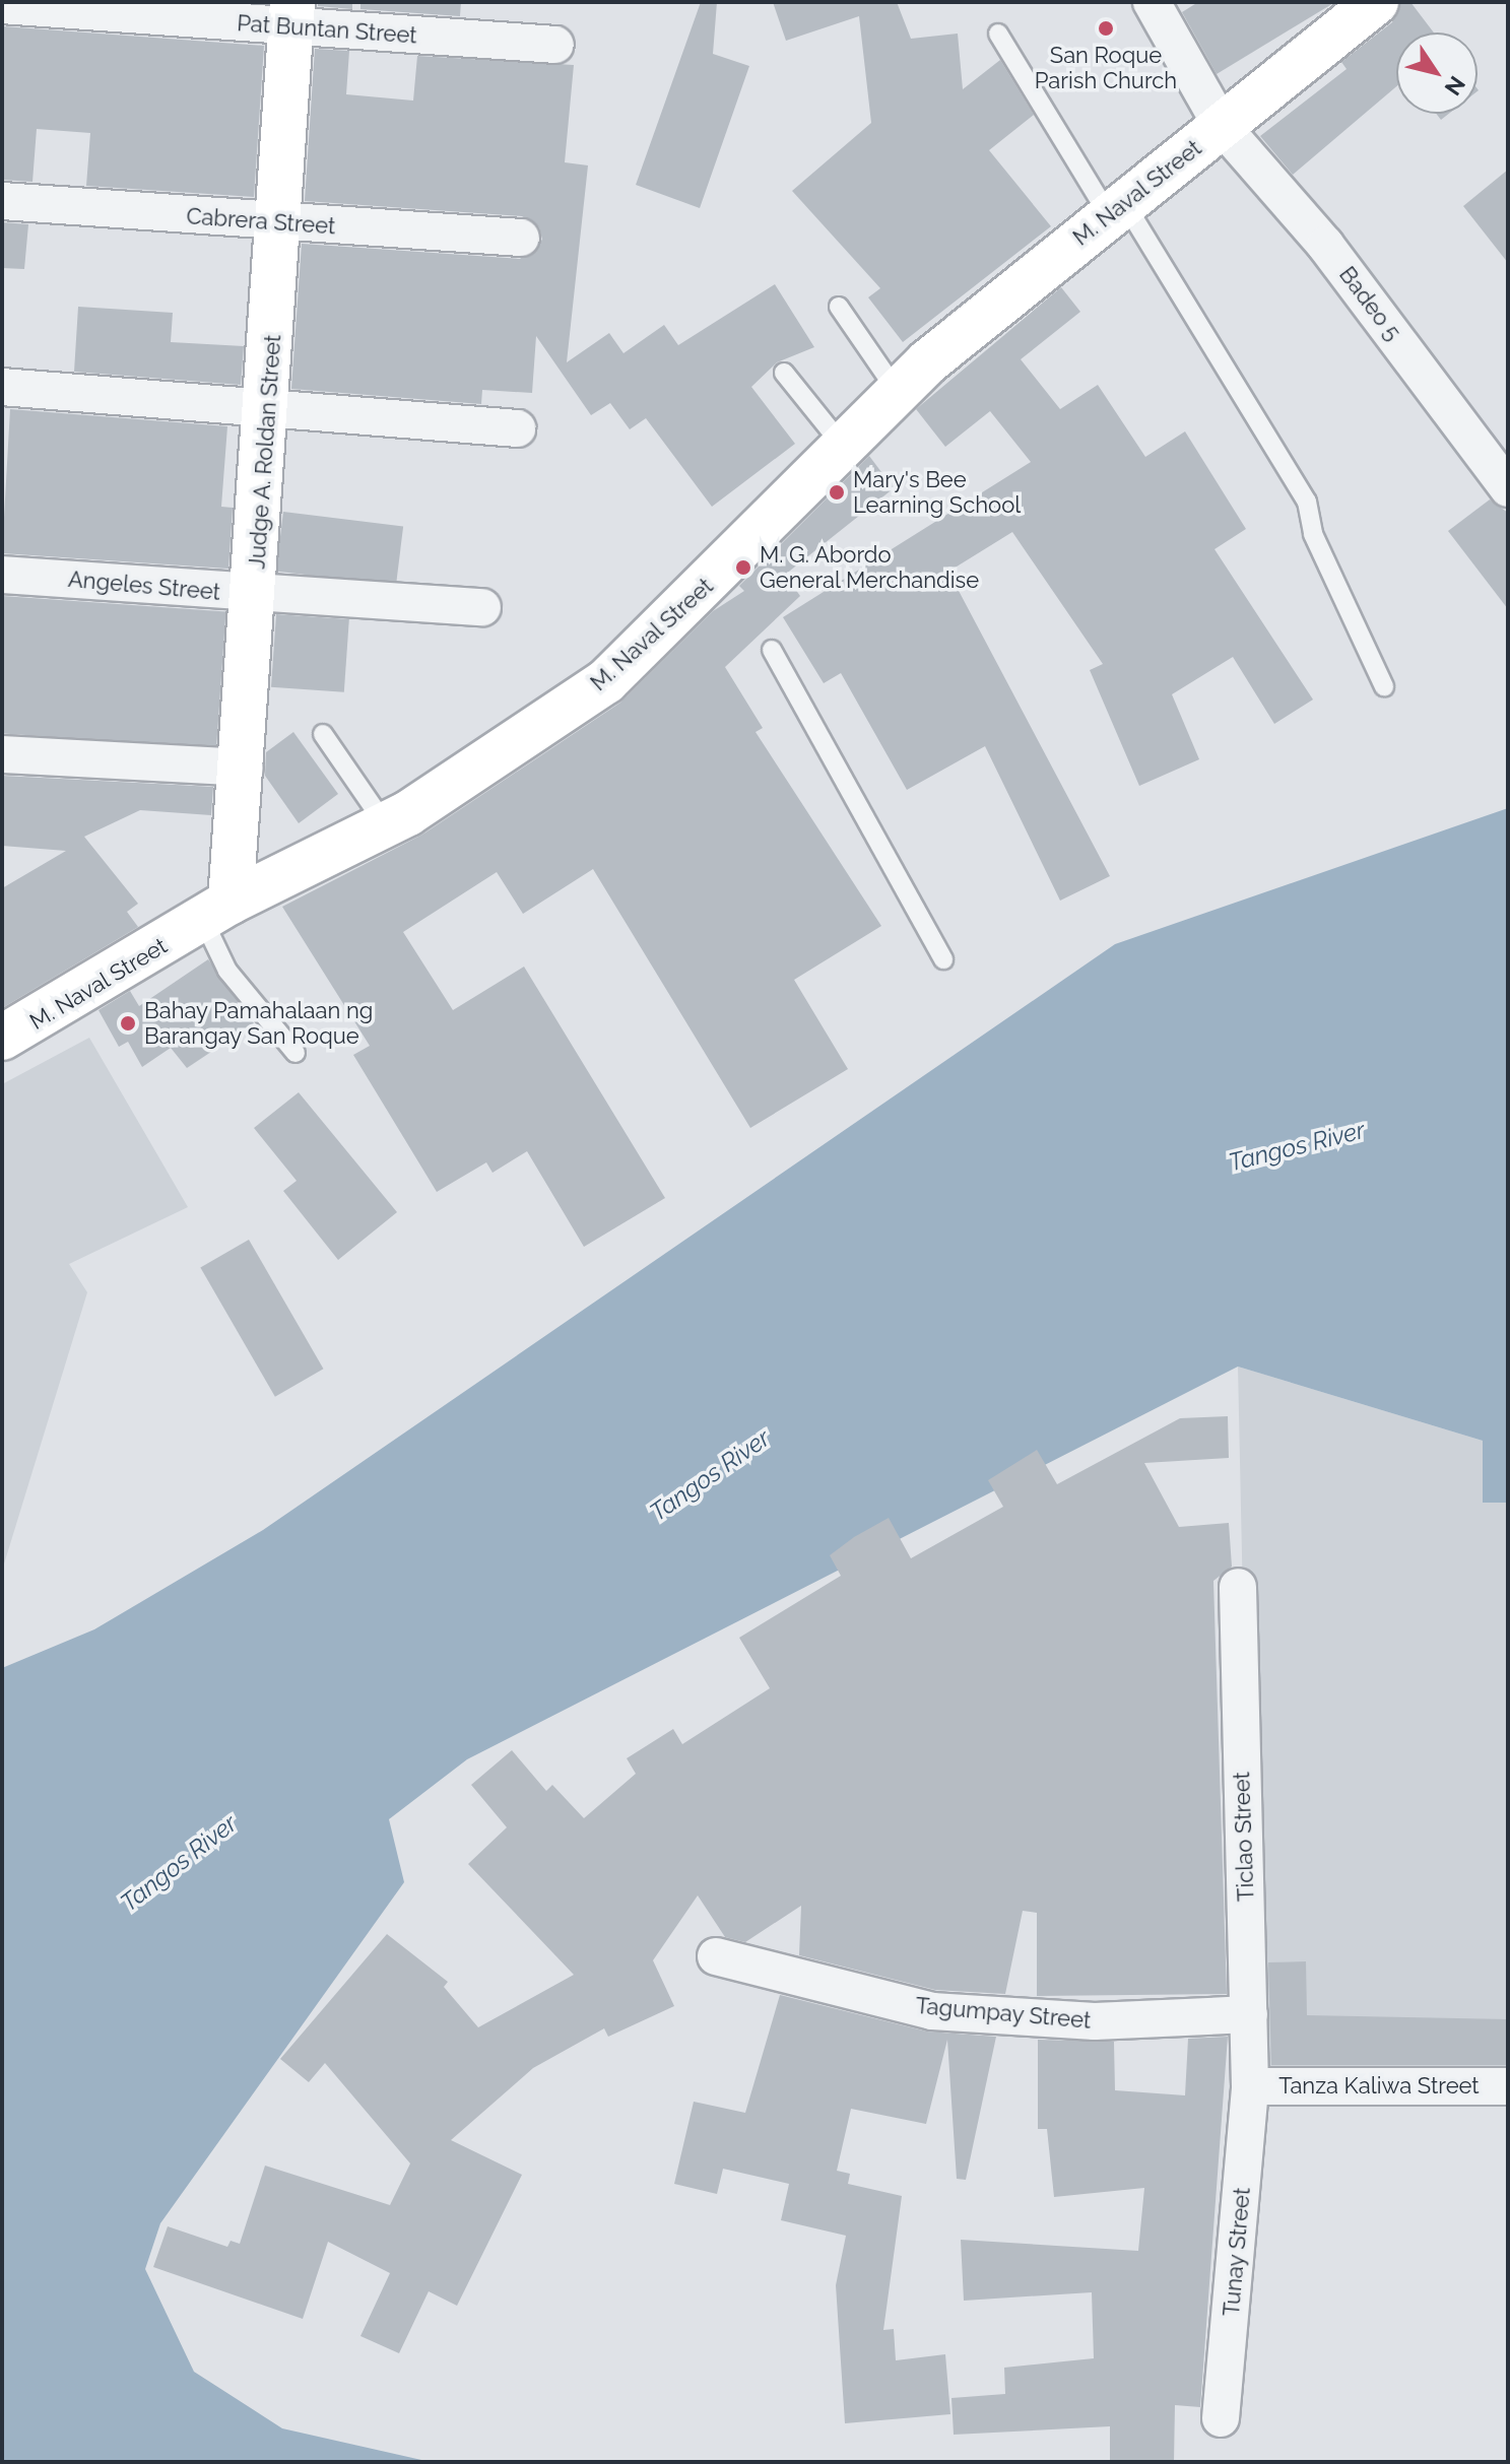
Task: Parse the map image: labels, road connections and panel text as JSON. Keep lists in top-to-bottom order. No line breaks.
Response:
{"streets":{"main road":["M. Naval Street","Judge A. Roldan Street"],"street":["Pat Buntan Street","Cabrera Street","Badeo 5","Angeles Street","Ticlao Street","Tagumpay Street","Tanza Kaliwa Street","Tunay Street"]},"crossings":[["Pat Buntan Street","Judge A. Roldan Street"],["M. Naval Street","Badeo 5"],["M. Naval Street","Judge A. Roldan Street"],["Cabrera Street","Judge A. Roldan Street"],["Judge A. Roldan Street","Angeles Street"],["Ticlao Street","Tagumpay Street"],["Ticlao Street","Tanza Kaliwa Street"],["Ticlao Street","Tunay Street"],["Tanza Kaliwa Street","Tunay Street"]],"water":["Tangos River"],"places":["San Roque Parish Church","Mary's Bee Learning School","M. G. Abordo General Merchandise","Bahay Pamahalaan ng Barangay San Roque"],"north":"bottom right"}
